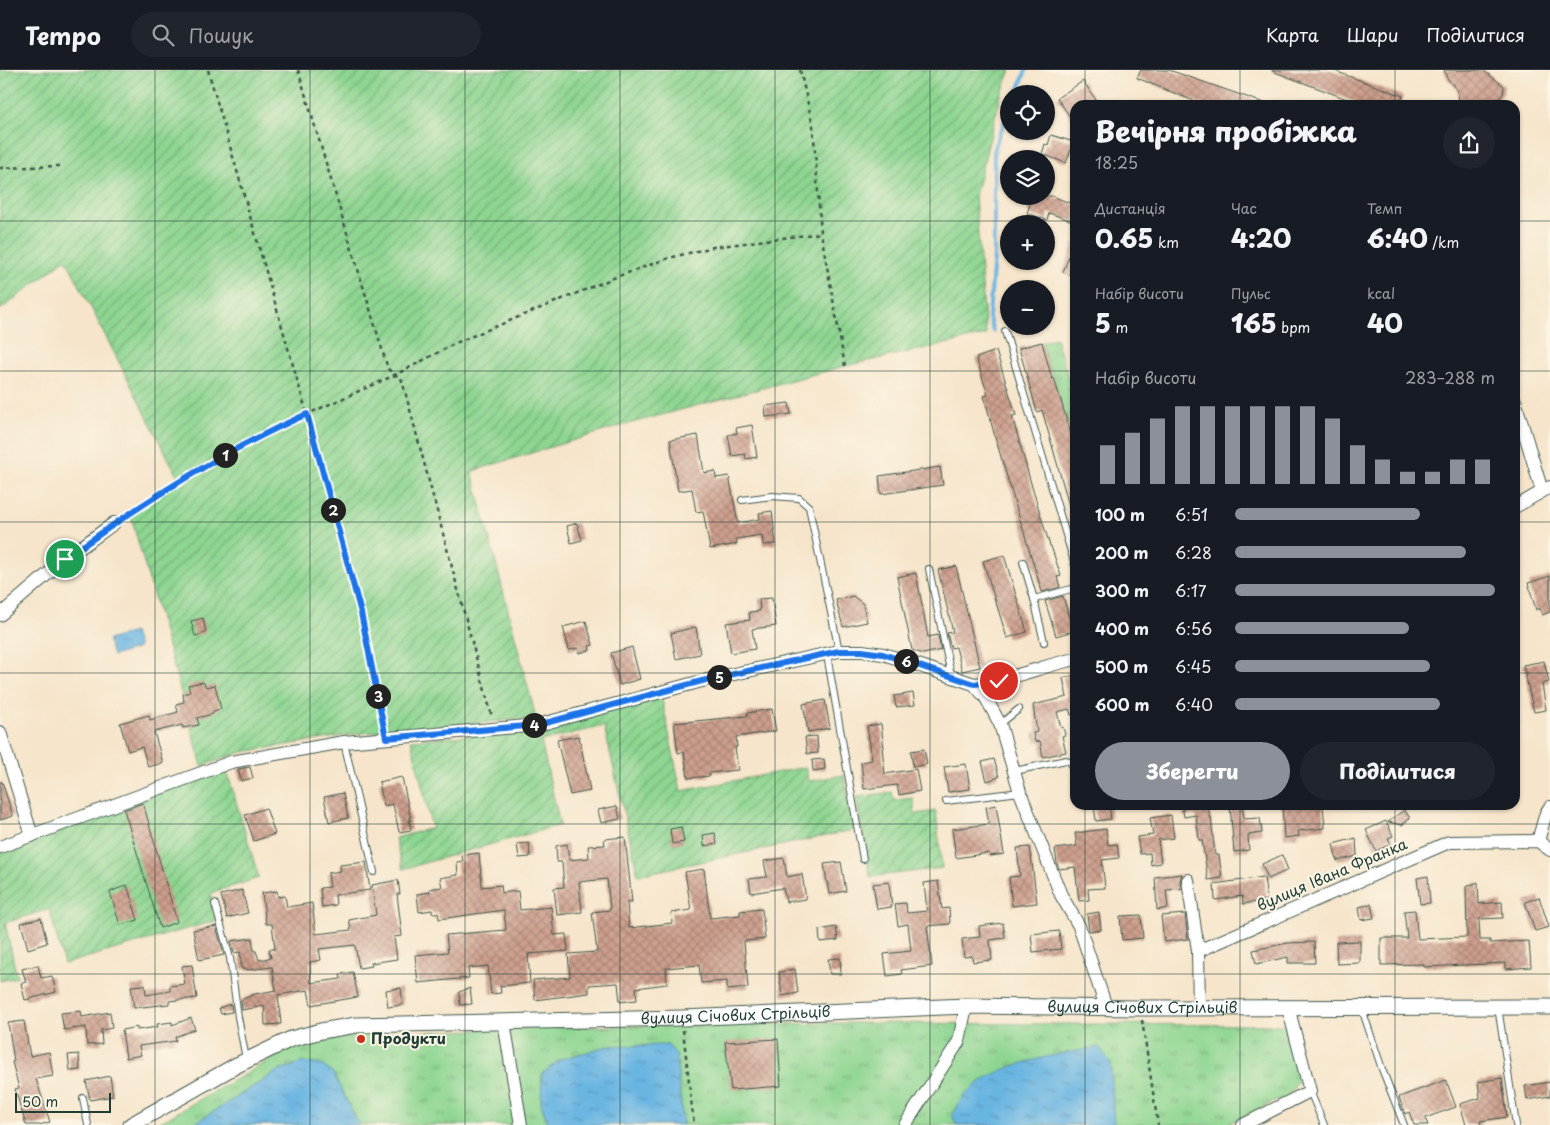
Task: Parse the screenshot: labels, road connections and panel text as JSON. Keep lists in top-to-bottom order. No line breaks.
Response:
{"streets":{"street":["вулиця Івана Франка","вулиця Січових Стрільців"]},"places":["Продукти"],"scale_bar":"50 m","page":{"header":"Tempo","search":"Пошук","nav":["Карта","Шари","Поділитися"],"map_buttons":["+","−"],"heading":["Вечірня пробіжка","18:25"],"stats":[["Дистанція","0.65 km"],["Час","4:20"],["Темп","6:40 /km"],["Набір висоти","5 m"],["Пульс","165 bpm"],["kcal","40"]],"chart":["Набір висоти","283–288 m"],"pins":["1","2","6","5","3","4"],"list":[{"name":"100 m","note":"6:51"},{"name":"200 m","note":"6:28"},{"name":"300 m","note":"6:17"},{"name":"400 m","note":"6:56"},{"name":"500 m","note":"6:45"},{"name":"600 m","note":"6:40"}],"buttons":["Зберегти","Поділитися"],"scale":"50 m"}}
